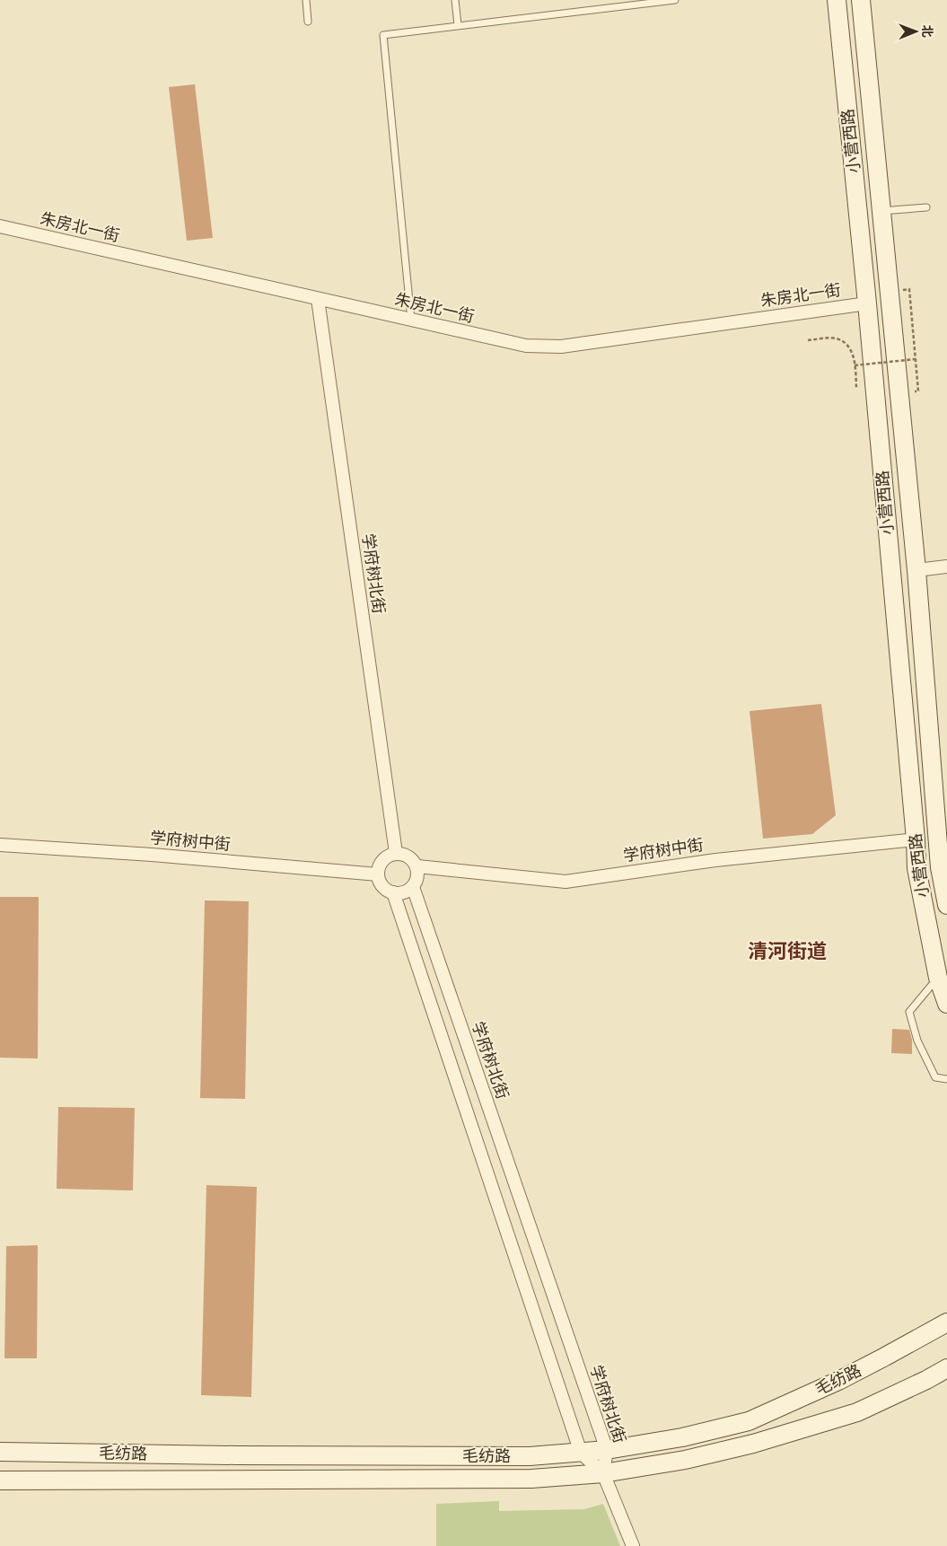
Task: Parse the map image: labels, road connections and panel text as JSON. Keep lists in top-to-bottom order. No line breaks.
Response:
{"streets":{"main road":["小营西路","毛纺路"],"street":["朱房北一街","学府树北街","学府树中街"]},"crossings":[["小营西路","朱房北一街"],["小营西路","学府树中街"],["朱房北一街","学府树北街"],["学府树北街","学府树中街"],["学府树北街","毛纺路"]],"districts":["清河街道"],"north":"right"}
